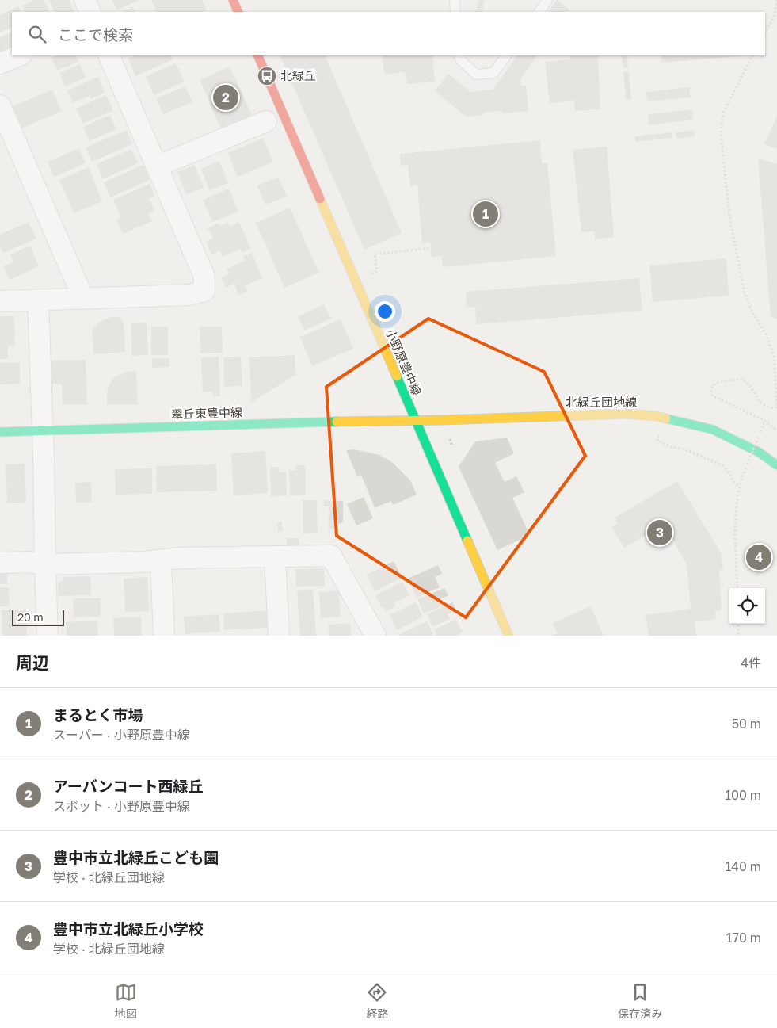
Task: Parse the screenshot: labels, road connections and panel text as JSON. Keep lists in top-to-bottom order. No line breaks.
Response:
{"streets":{"street":["小野原豊中線","北緑丘団地線","翠丘東豊中線"]},"crossings":[["小野原豊中線","北緑丘団地線"],["小野原豊中線","翠丘東豊中線"],["北緑丘団地線","翠丘東豊中線"]],"places":{"bus stop":["北緑丘"]},"scale_bar":"20 m","page":{"search":"ここで検索","pins":["2","1","3","4"],"scale":"20 m","heading":["周辺","4件"],"list":[{"mark":"1","name":"まるとく市場","note":"スーパー · 小野原豊中線","value":"50 m"},{"mark":"2","name":"アーバンコート西緑丘","note":"スポット · 小野原豊中線","value":"100 m"},{"mark":"3","name":"豊中市立北緑丘こども園","note":"学校 · 北緑丘団地線","value":"140 m"},{"mark":"4","name":"豊中市立北緑丘小学校","note":"学校 · 北緑丘団地線","value":"170 m"}],"nav":["地図","経路","保存済み"]}}
